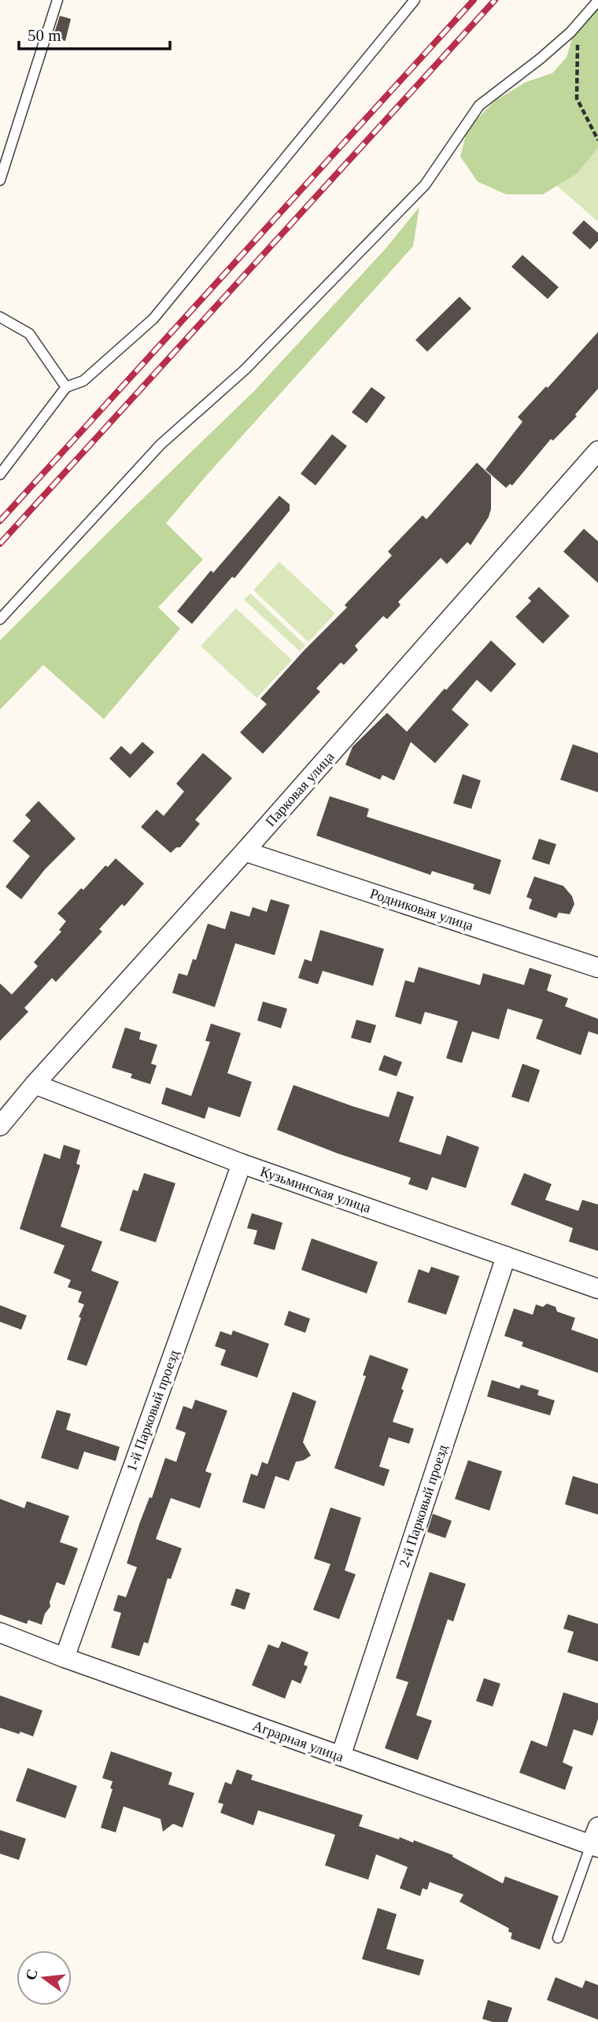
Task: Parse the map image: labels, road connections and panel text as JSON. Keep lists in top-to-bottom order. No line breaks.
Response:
{"streets":{"street":["Парковая улица","Родниковая улица","Кузьминская улица","1-й Парковый проезд","2-й Парковый проезд","Аграрная улица"]},"crossings":[["Парковая улица","Родниковая улица"],["Парковая улица","Кузьминская улица"],["Кузьминская улица","1-й Парковый проезд"],["Кузьминская улица","2-й Парковый проезд"],["1-й Парковый проезд","Аграрная улица"],["2-й Парковый проезд","Аграрная улица"]],"scale_bar":"50 m","north":"left"}
